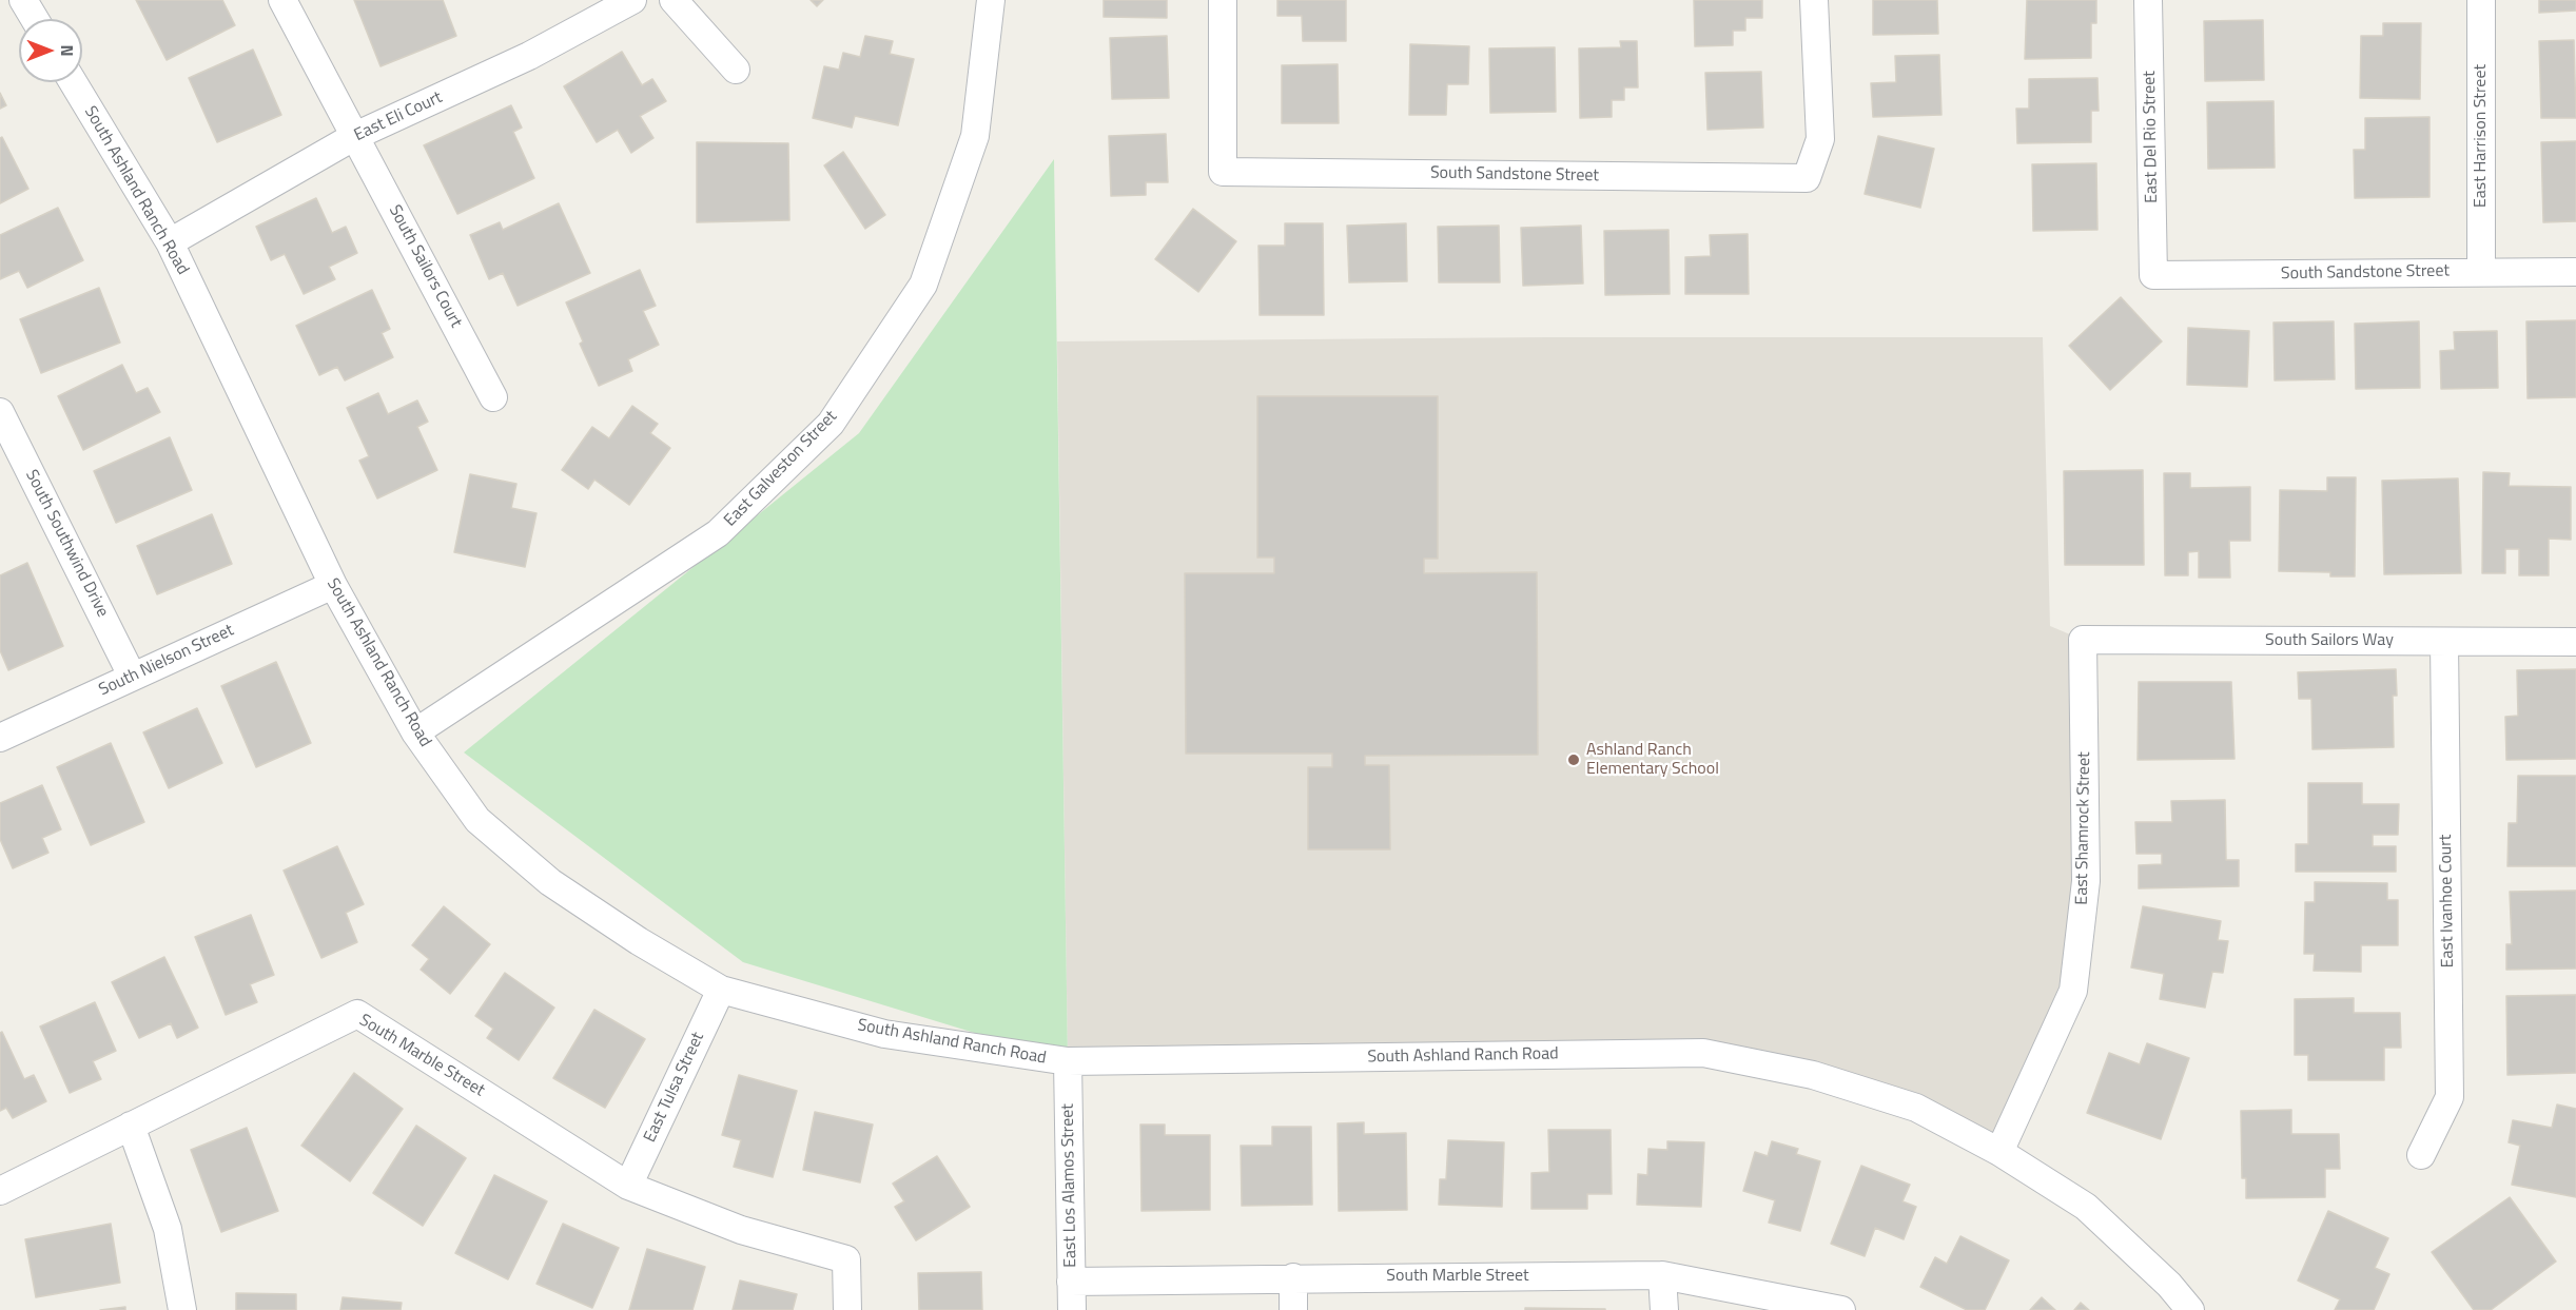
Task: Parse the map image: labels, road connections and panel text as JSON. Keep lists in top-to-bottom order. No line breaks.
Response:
{"streets":{"street":["East Eli Court","East Harrison Street","East Del Rio Street","South Sandstone Street","South Ashland Ranch Road","South Sailors Court","East Galveston Street","South Southwind Drive","South Sailors Way","South Nielson Street","East Shamrock Street","East Ivanhoe Court","South Marble Street","East Tulsa Street","East Los Alamos Street"]},"crossings":[["East Eli Court","South Ashland Ranch Road"],["East Eli Court","South Sailors Court"],["East Harrison Street","South Sandstone Street"],["East Del Rio Street","South Sandstone Street"],["South Ashland Ranch Road","East Galveston Street"],["South Ashland Ranch Road","South Nielson Street"],["South Ashland Ranch Road","East Shamrock Street"],["South Ashland Ranch Road","East Tulsa Street"],["South Ashland Ranch Road","East Los Alamos Street"],["South Southwind Drive","South Nielson Street"],["South Sailors Way","East Shamrock Street"],["South Sailors Way","East Ivanhoe Court"],["South Marble Street","East Tulsa Street"],["South Marble Street","East Los Alamos Street"]],"places":["Ashland Ranch Elementary School"],"north":"right"}
